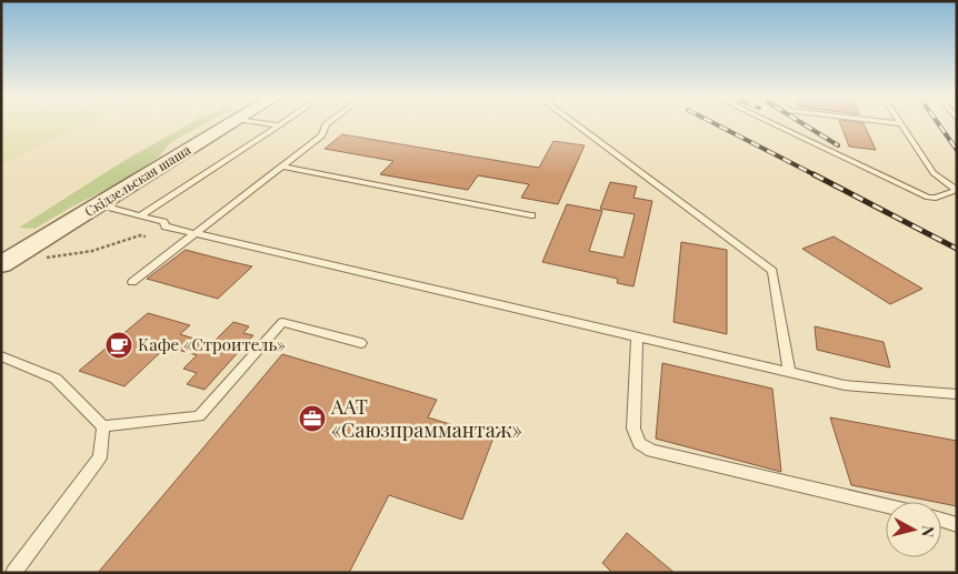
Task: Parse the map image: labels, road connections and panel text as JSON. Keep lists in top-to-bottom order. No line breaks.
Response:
{"streets":{"street":["Скідзельская шаша"]},"places":{"cafe":["Кафе «Строитель»"],"office":["ААТ «Саюзпраммантаж»"]},"north":"right"}
